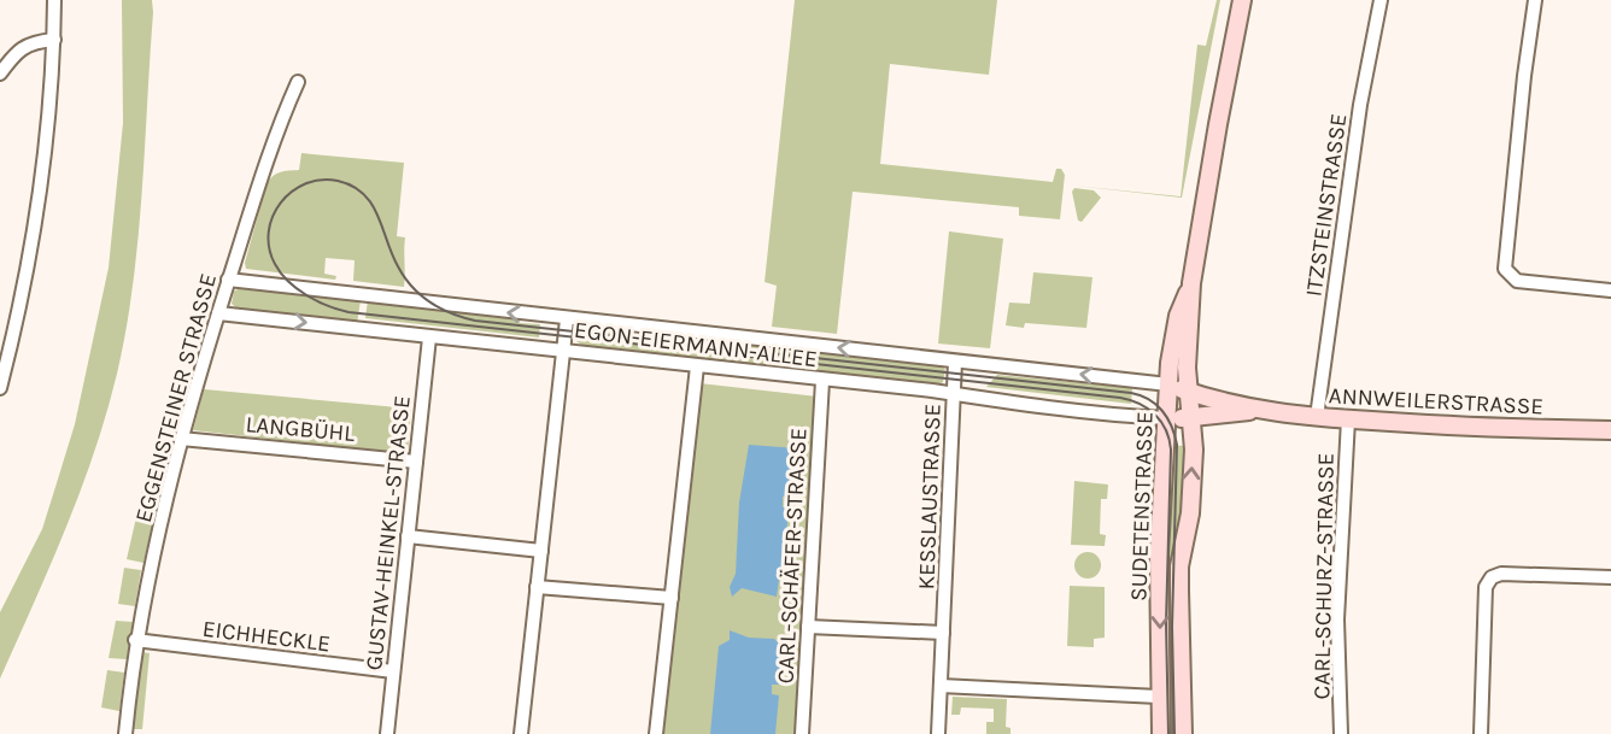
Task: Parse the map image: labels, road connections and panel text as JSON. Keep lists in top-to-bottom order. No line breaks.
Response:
{"streets":{"main road":["ANNWEILERSTRASSE","SUDETENSTRASSE"],"street":["ITZSTEINSTRASSE","EGON-EIERMANN-ALLEE","EGGENSTEINER STRASSE","LANGBÜHL","KESSLAUSTRASSE","GUSTAV-HEINKEL-STRASSE","CARL-SCHÄFER-STRASSE","CARL-SCHURZ-STRASSE","EICHHECKLE"]},"crossings":[["ITZSTEINSTRASSE","ANNWEILERSTRASSE"],["EGON-EIERMANN-ALLEE","EGGENSTEINER STRASSE"],["EGON-EIERMANN-ALLEE","ANNWEILERSTRASSE"],["EGON-EIERMANN-ALLEE","KESSLAUSTRASSE"],["EGON-EIERMANN-ALLEE","SUDETENSTRASSE"],["EGON-EIERMANN-ALLEE","GUSTAV-HEINKEL-STRASSE"],["EGON-EIERMANN-ALLEE","CARL-SCHÄFER-STRASSE"],["EGGENSTEINER STRASSE","LANGBÜHL"],["EGGENSTEINER STRASSE","EICHHECKLE"],["ANNWEILERSTRASSE","SUDETENSTRASSE"],["ANNWEILERSTRASSE","CARL-SCHURZ-STRASSE"],["LANGBÜHL","GUSTAV-HEINKEL-STRASSE"],["GUSTAV-HEINKEL-STRASSE","EICHHECKLE"]]}
